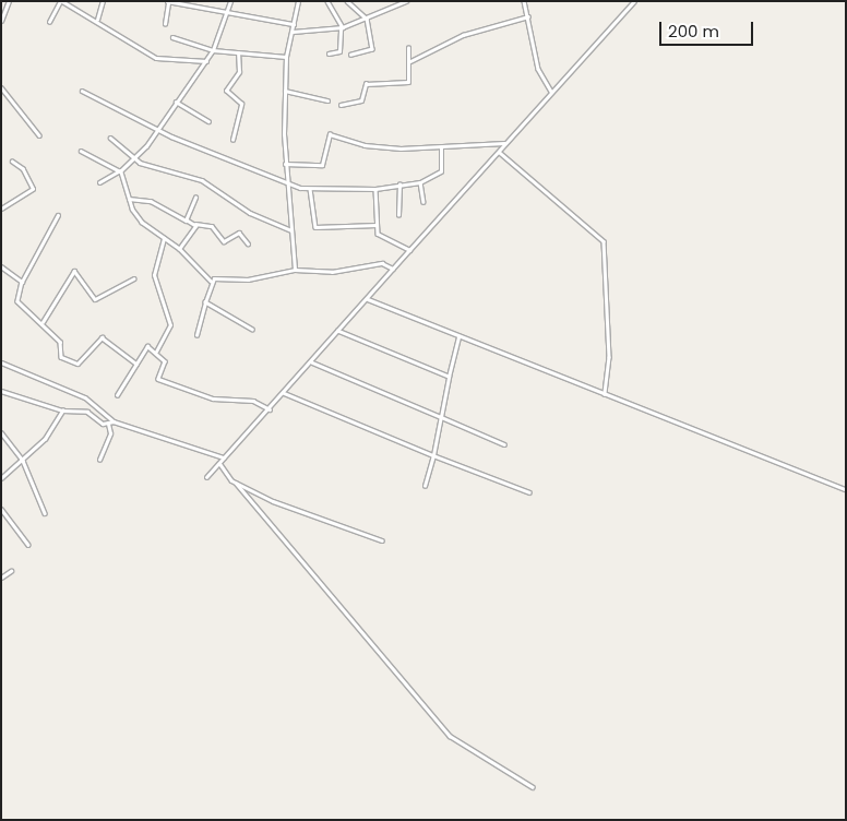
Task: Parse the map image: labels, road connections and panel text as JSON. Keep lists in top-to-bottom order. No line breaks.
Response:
{"scale_bar":"200 m"}
